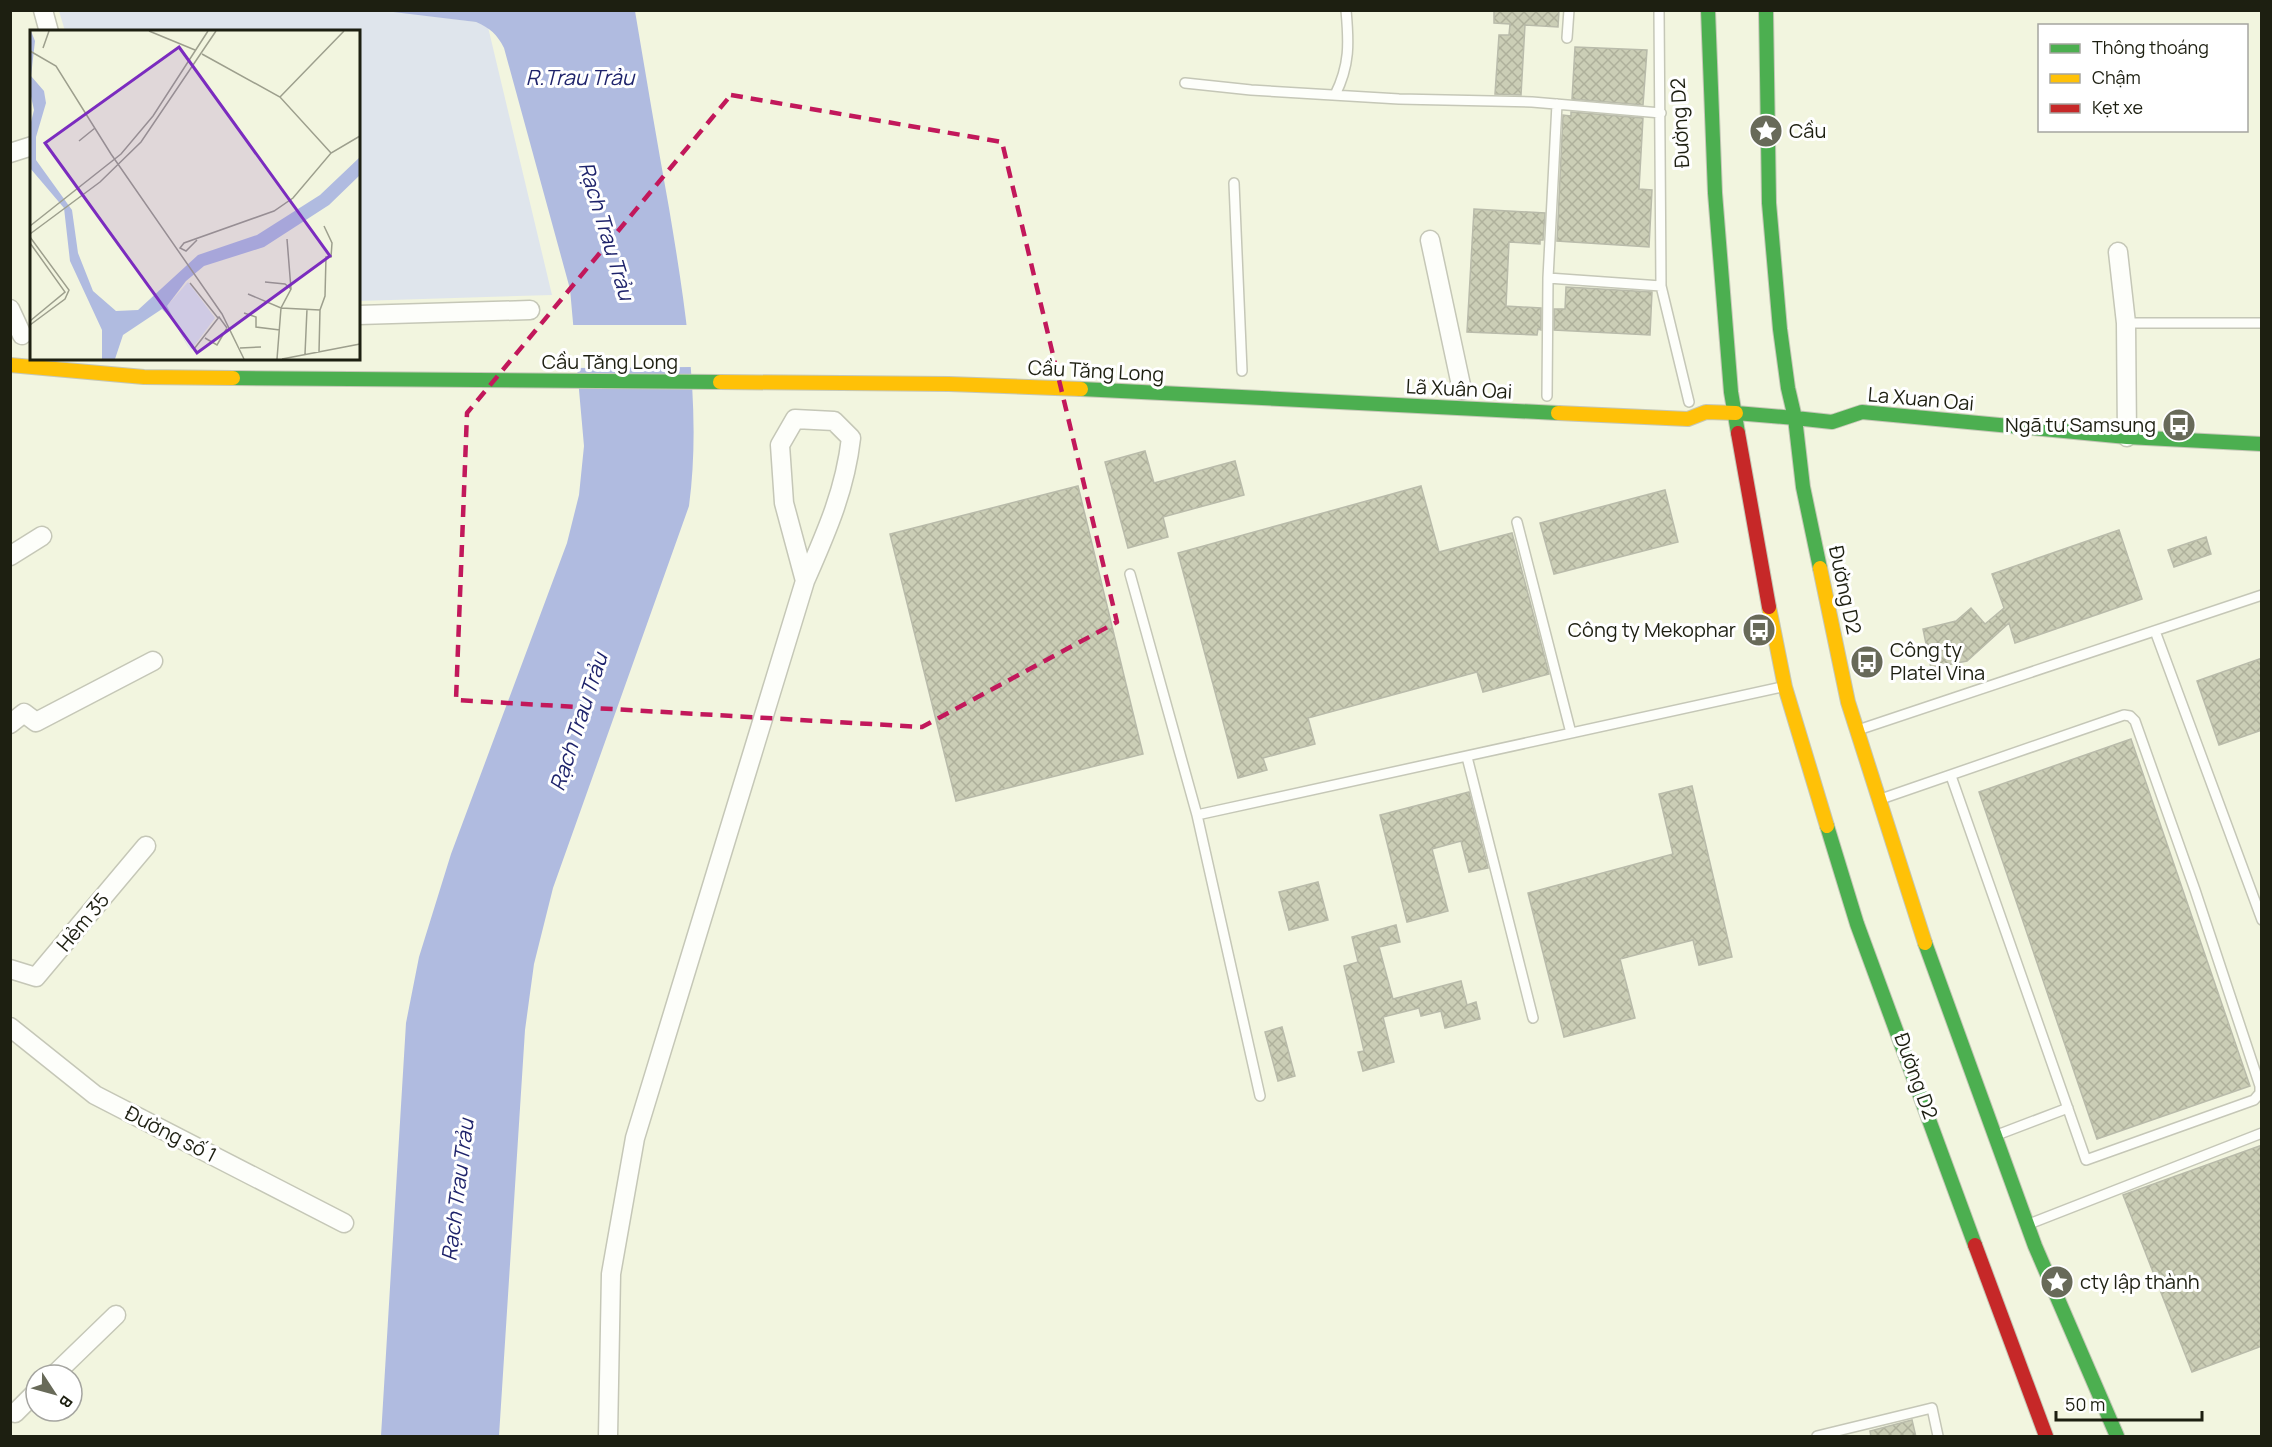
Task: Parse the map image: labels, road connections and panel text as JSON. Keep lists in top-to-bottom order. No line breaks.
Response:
{"streets":{"main road":["Đường D2","Cầu Tăng Long","La Xuan Oai"],"street":["Hẻm 35","Đường số 1"]},"crossings":[["Đường D2","Cầu Tăng Long"],["Đường D2","La Xuan Oai"],["Cầu Tăng Long","La Xuan Oai"]],"water":["R.Trau Trảu","Rạch Trau Trảu"],"places":{"place":["Cầu","cty lập thành"],"bus stop":["Ngã tư Samsung","Công ty Mekophar","Công ty Platel Vina"]},"legend":["Thông thoáng","Chậm","Kẹt xe"],"scale_bar":"50 m","north":"bottom right"}
